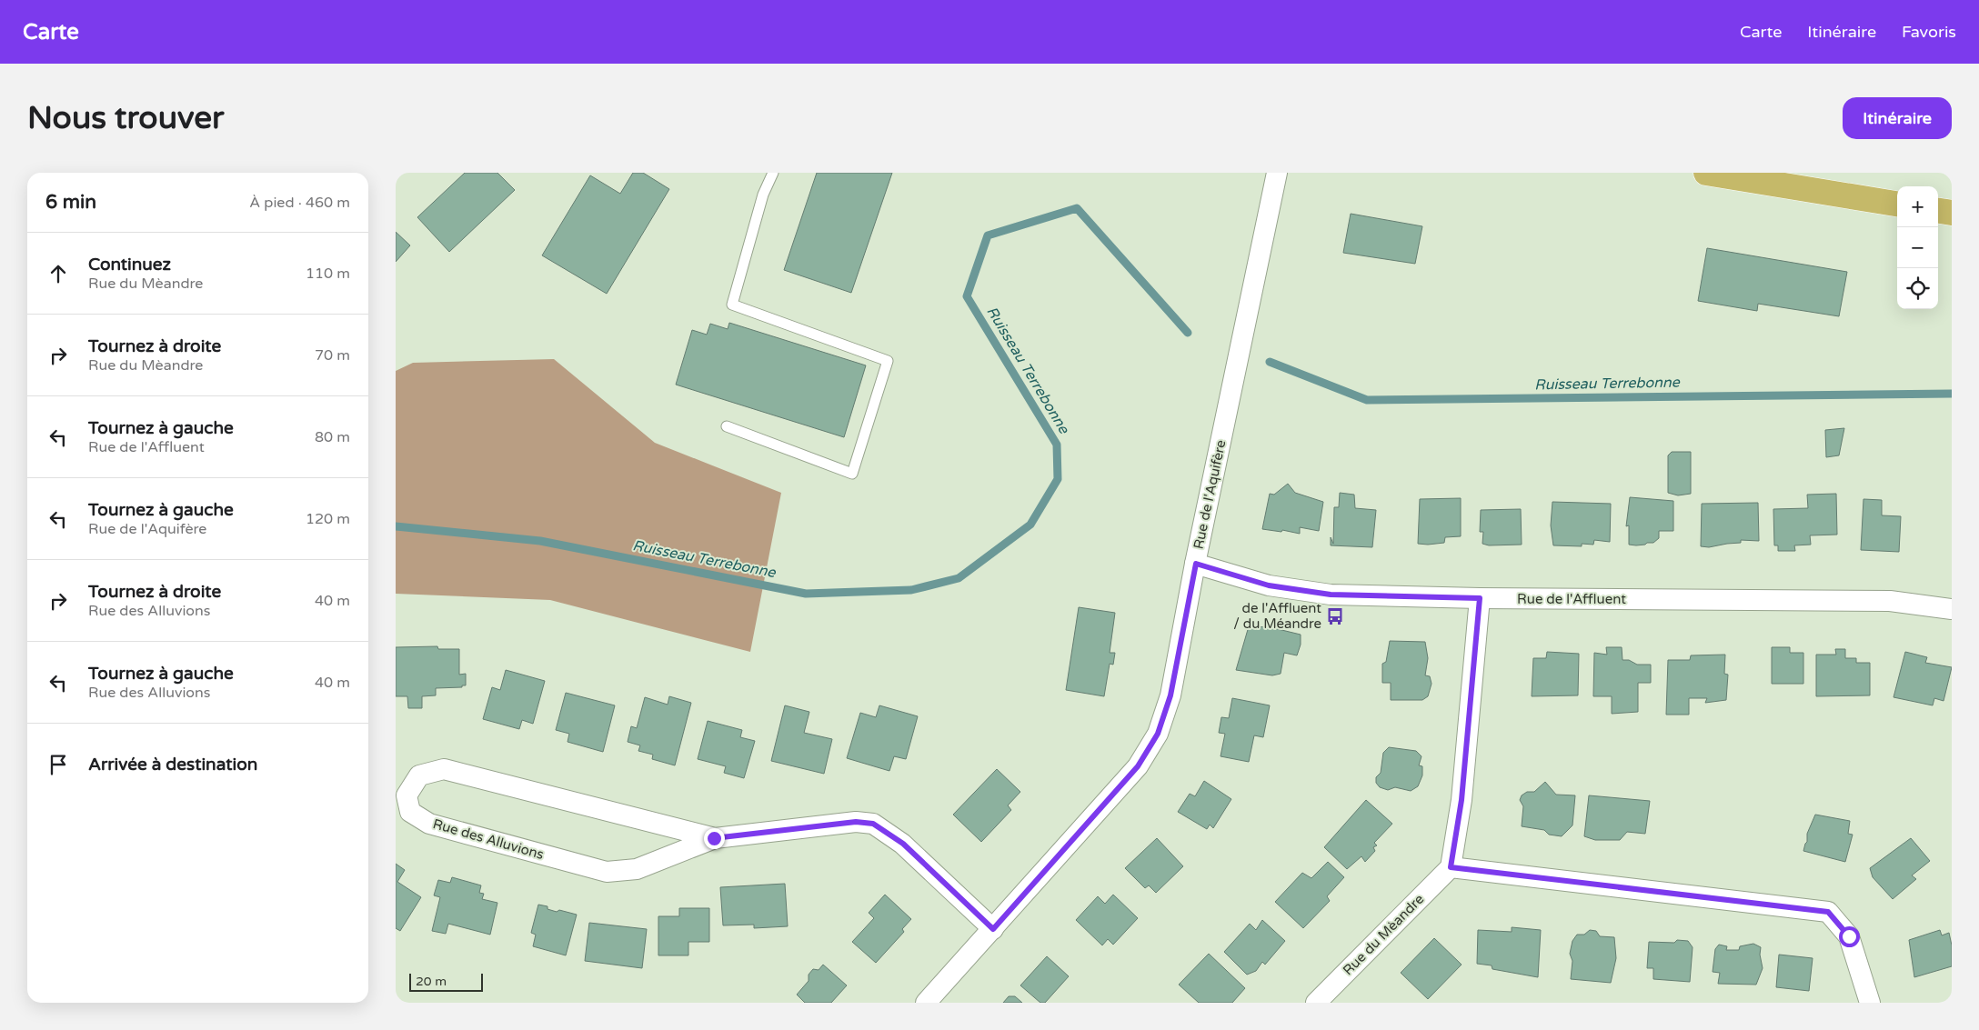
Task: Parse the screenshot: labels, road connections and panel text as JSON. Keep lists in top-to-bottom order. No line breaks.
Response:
{"streets":{"street":["Rue de l'Aquifère","Rue de l'Affluent","Rue des Alluvions","Rue du Mèandre"]},"crossings":[["Rue de l'Aquifère","Rue de l'Affluent"],["Rue de l'Aquifère","Rue des Alluvions"]],"water":["Ruisseau Terrebonne"],"places":{"bus stop":["de l'Affluent / du Méandre"]},"scale_bar":"20 m","page":{"header":"Carte","nav":["Carte","Itinéraire","Favoris"],"buttons":"Itinéraire","title":"Nous trouver","heading":["6 min","À pied · 460 m"],"map_buttons":["+","−"],"list":[["Continuez","Rue du Mèandre","110 m"],["Tournez à droite","Rue du Mèandre","70 m"],["Tournez à gauche","Rue de l'Affluent","80 m"],["Tournez à gauche","Rue de l'Aquifère","120 m"],["Tournez à droite","Rue des Alluvions","40 m"],["Tournez à gauche","Rue des Alluvions","40 m"],"Arrivée à destination"],"scale":"20 m"}}
